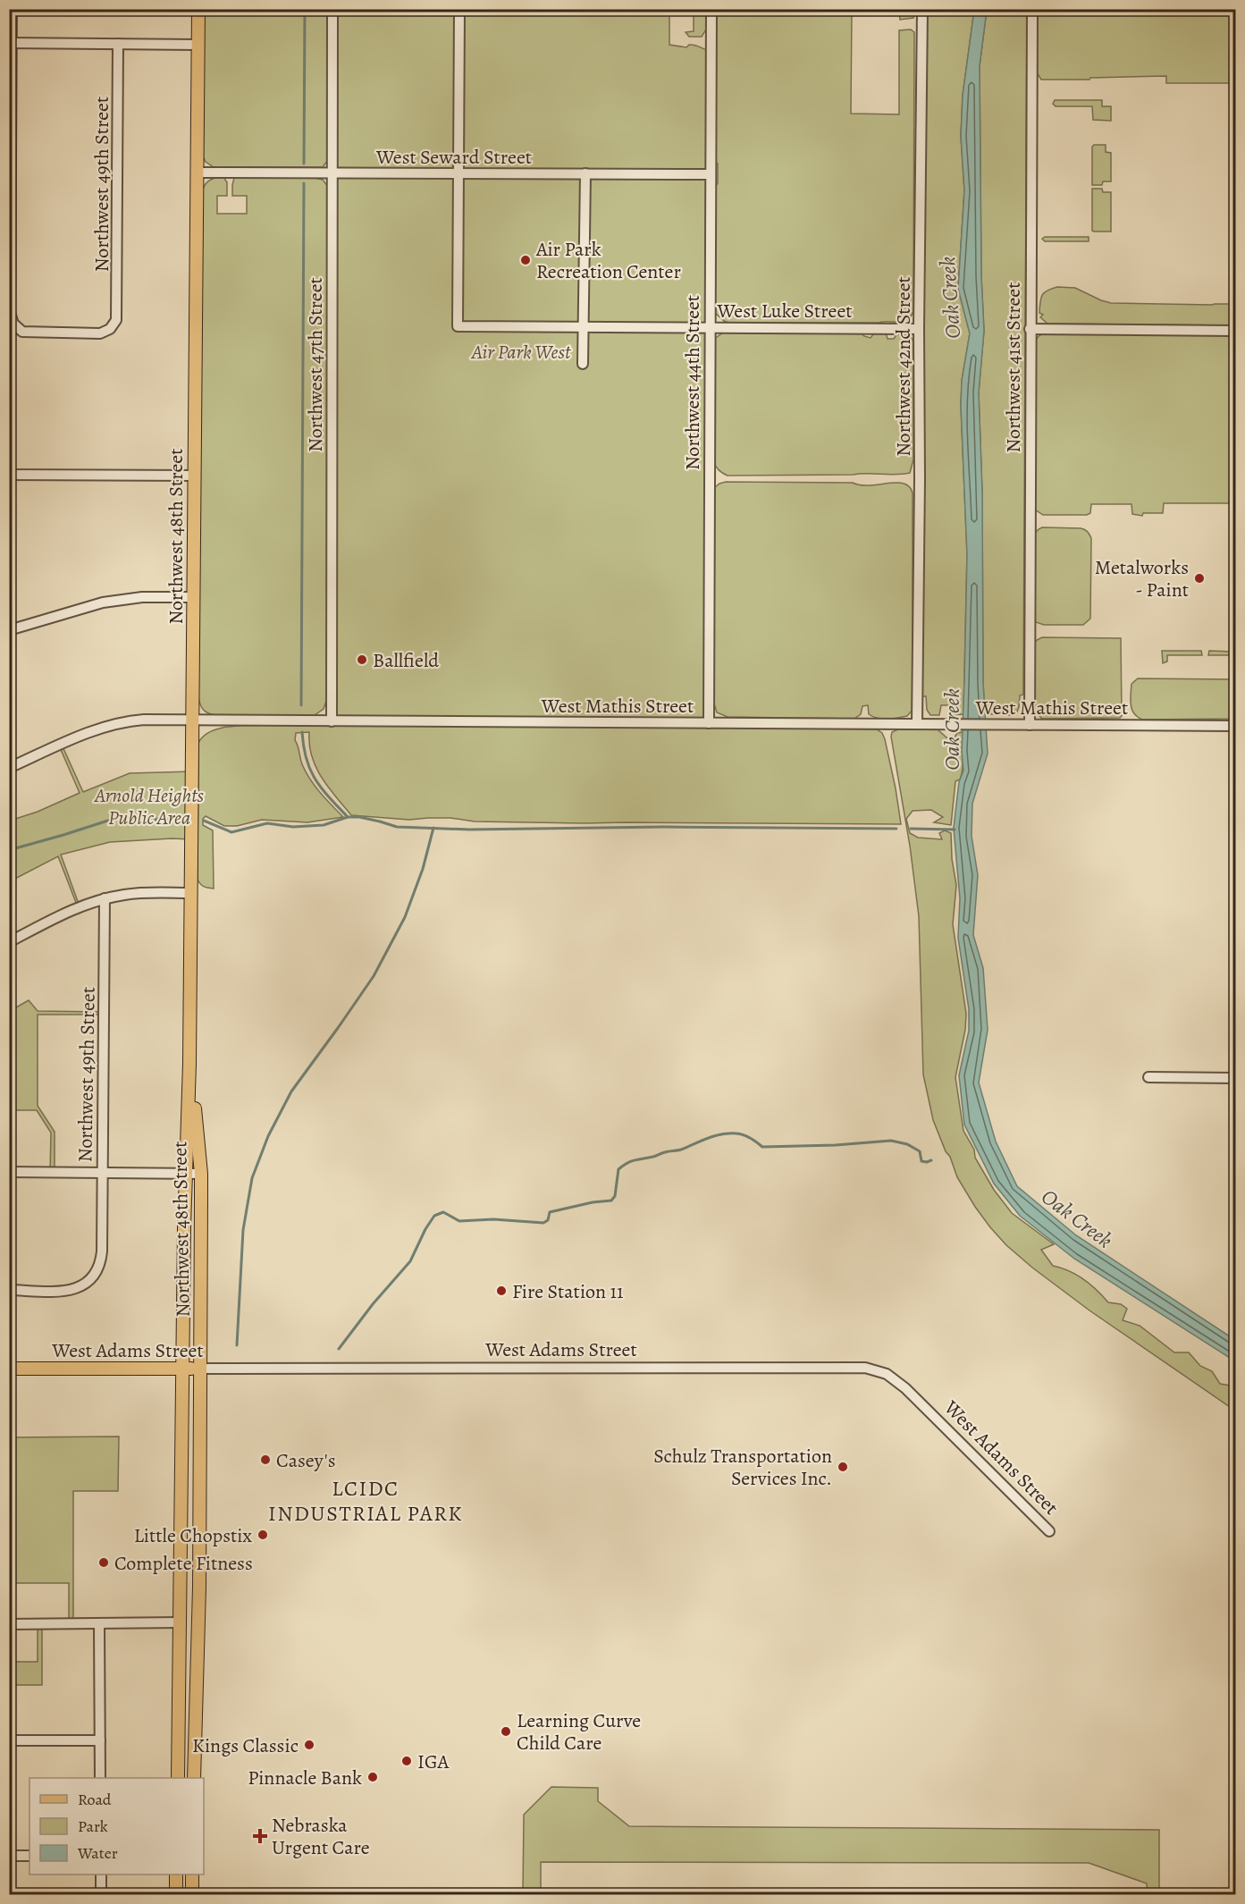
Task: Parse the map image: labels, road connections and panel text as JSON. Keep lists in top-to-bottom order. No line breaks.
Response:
{"streets":{"main road":["Northwest 48th Street","West Adams Street"],"street":["West Seward Street","Northwest 49th Street","West Luke Street","Northwest 47th Street","Northwest 42nd Street","Northwest 41st Street","Northwest 44th Street","West Mathis Street"]},"crossings":[["West Seward Street","West Luke Street"],["West Seward Street","Northwest 47th Street"],["West Seward Street","Northwest 44th Street"],["West Seward Street","Northwest 48th Street"],["West Luke Street","Northwest 42nd Street"],["West Luke Street","Northwest 44th Street"],["Northwest 47th Street","West Mathis Street"],["Northwest 42nd Street","West Mathis Street"],["Northwest 41st Street","West Mathis Street"],["Northwest 44th Street","West Mathis Street"],["Northwest 48th Street","West Mathis Street"],["Northwest 48th Street","West Adams Street"]],"districts":["LCIDC INDUSTRIAL PARK"],"water":["Oak Creek"],"parks":["Air Park West","Arnold Heights Public Area"],"places":{"other":["Air Park Recreation Center","Metalworks - Paint","Ballfield","Fire Station 11","Casey's","Schulz Transportation Services Inc.","Little Chopstix","Complete Fitness","Learning Curve Child Care","Kings Classic","IGA","Pinnacle Bank"],"health":["Nebraska Urgent Care"]},"legend":["Road","Park","Water"]}
